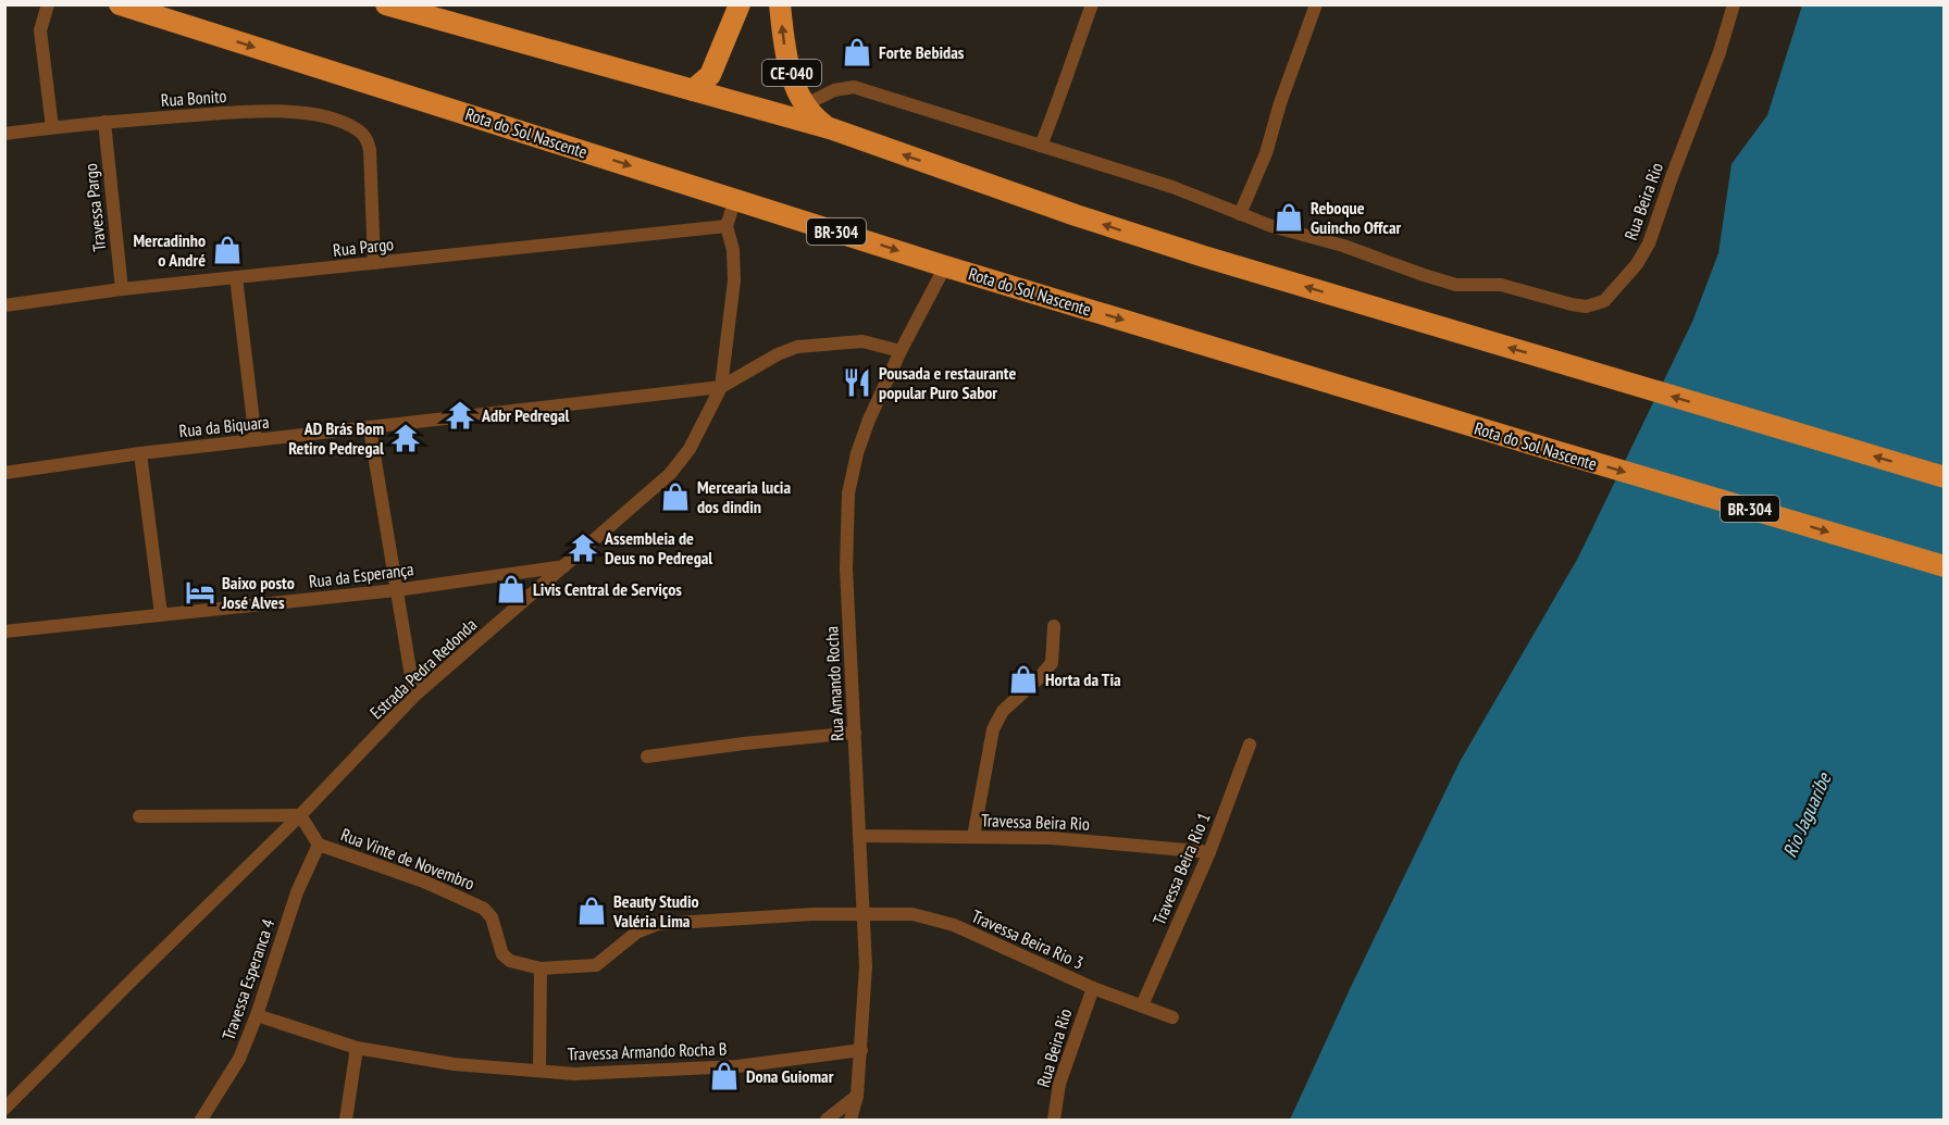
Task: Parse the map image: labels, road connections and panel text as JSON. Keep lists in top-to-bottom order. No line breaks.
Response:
{"streets":{"highway":["CE-040","Rota do Sol Nascente","BR-304"],"street":["Rua Bonito","Rua Beira Rio","Travessa Pargo","Rua Pargo","Rua da Biquara","Rua da Esperança","Estrada Pedra Redonda","Rua Amando Rocha","Travessa Beira Rio","Rua Vinte de Novembro","Travessa Beira Rio 1","Travessa Beira Rio 3","Travessa Esperanca 4","Travessa Armando Rocha B"]},"crossings":[["CE-040","Rua Beira Rio"],["Rua Bonito","Travessa Pargo"],["Rua Bonito","Rua Pargo"],["Rota do Sol Nascente","Rua Amando Rocha"],["Rua Beira Rio","Travessa Beira Rio 3"],["Travessa Pargo","Rua Pargo"],["Rua da Biquara","Estrada Pedra Redonda"],["Rua da Esperança","Estrada Pedra Redonda"],["Estrada Pedra Redonda","Rua Vinte de Novembro"],["Rua Amando Rocha","Travessa Beira Rio"],["Rua Amando Rocha","Rua Vinte de Novembro"],["Rua Amando Rocha","Travessa Beira Rio 3"],["Rua Amando Rocha","Travessa Armando Rocha B"],["Travessa Beira Rio","Travessa Beira Rio 1"],["Rua Vinte de Novembro","Travessa Beira Rio 3"],["Rua Vinte de Novembro","Travessa Esperanca 4"],["Travessa Beira Rio 1","Travessa Beira Rio 3"],["Travessa Esperanca 4","Travessa Armando Rocha B"]],"water":["Rio Jaguaribe"],"places":{"shop":["Forte Bebidas","Reboque Guincho Offcar","Mercadinho o André","Mercearia lucia dos dindin","Livis Central de Serviços","Horta da Tia","Beauty Studio Valéria Lima","Dona Guiomar"],"restaurant":["Pousada e restaurante popular Puro Sabor"],"temple":["Adbr Pedregal","AD Brás Bom Retiro Pedregal","Assembleia de Deus no Pedregal"],"hotel":["Baixo posto José Alves"]}}
